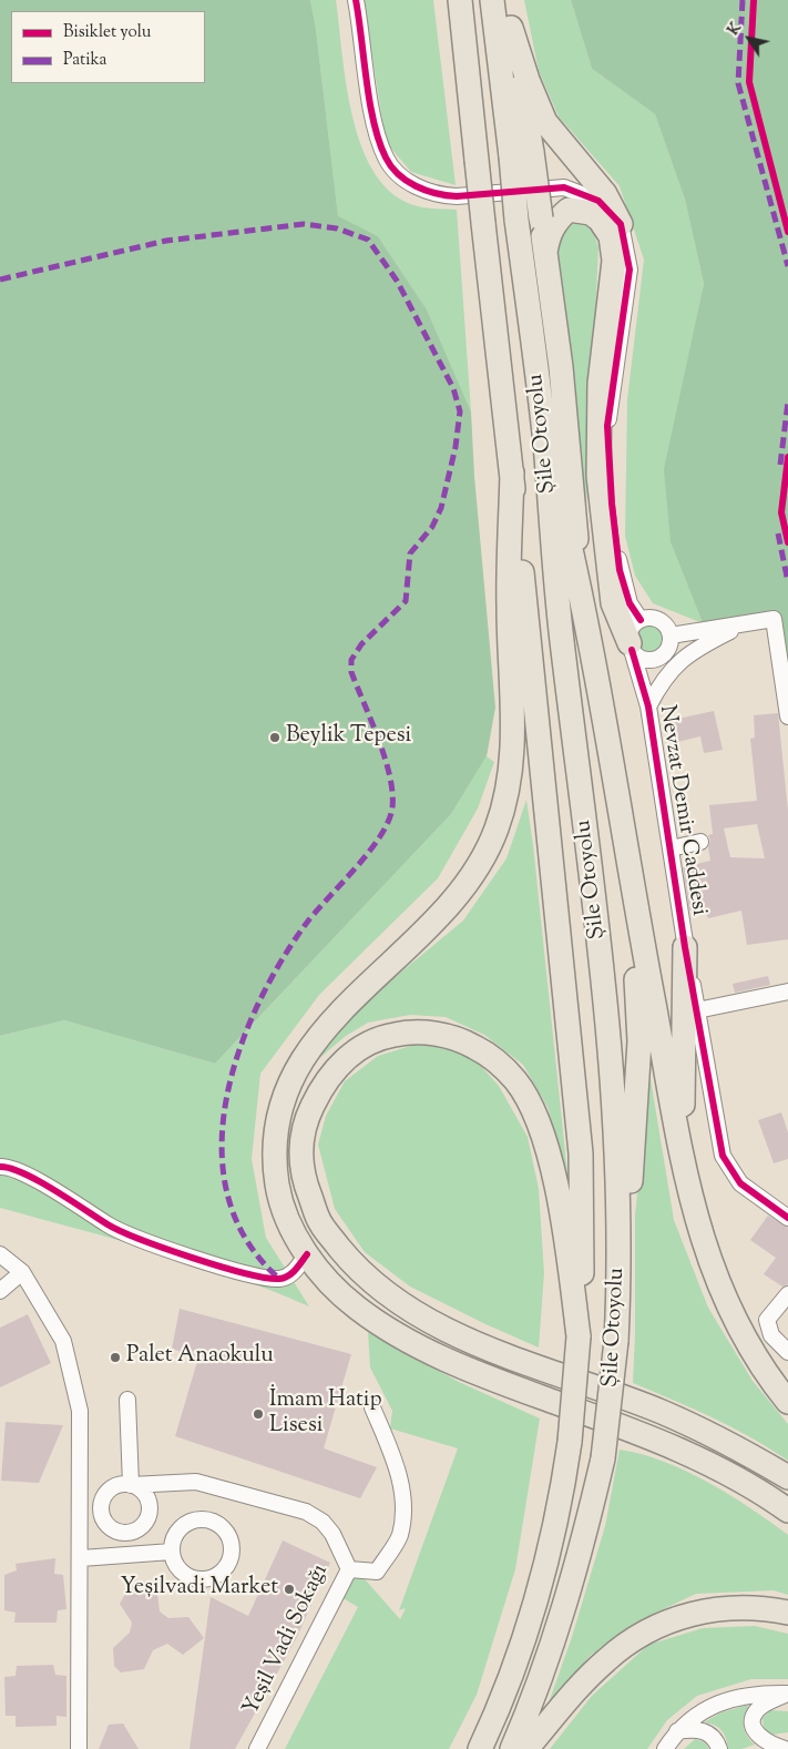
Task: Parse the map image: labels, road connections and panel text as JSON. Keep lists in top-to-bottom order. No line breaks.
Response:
{"streets":{"highway":["Şile Otoyolu"],"street":["Nevzat Demir Caddesi","Yeşil Vadi Sokağı"]},"places":["Beylik Tepesi","Palet Anaokulu","İmam Hatip Lisesi","Yeşilvadi Market"],"legend":["Bisiklet yolu","Patika"],"north":"top left"}
